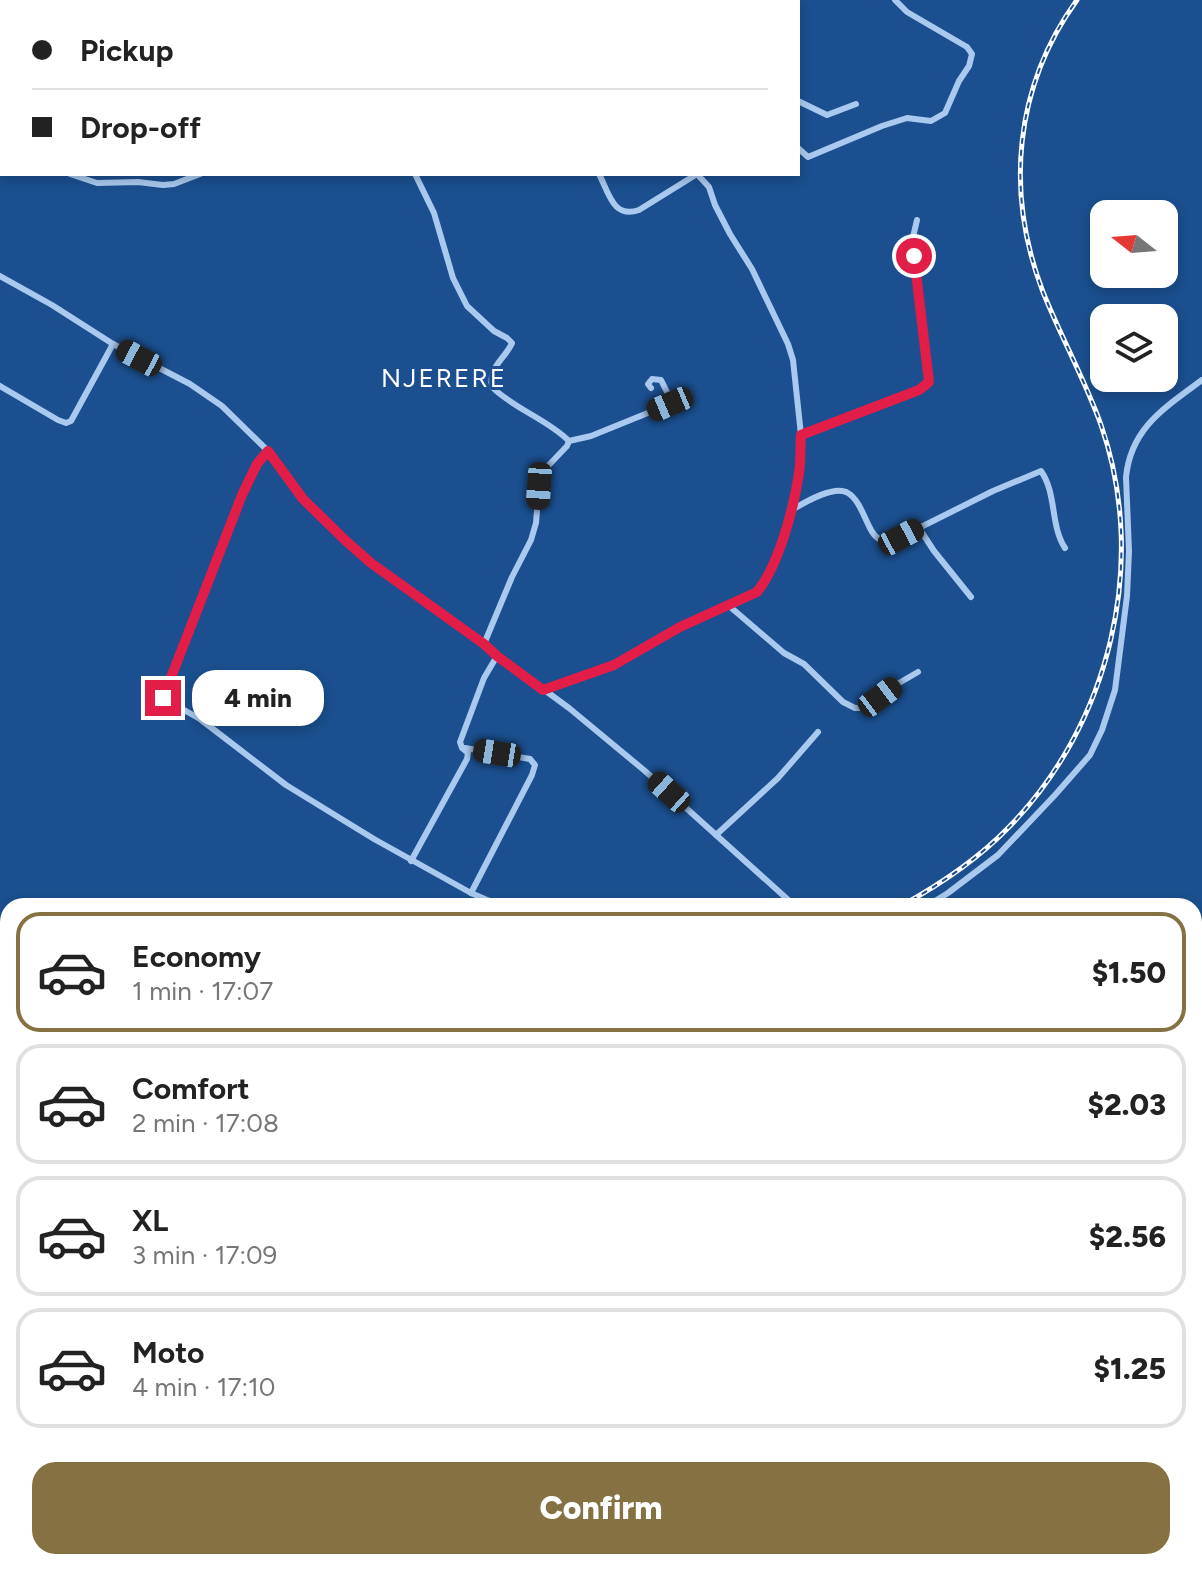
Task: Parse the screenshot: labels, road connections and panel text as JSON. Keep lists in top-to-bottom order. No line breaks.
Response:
{"districts":["NJERERE"],"north":"left","page":{"banner":["Pickup","Drop-off"],"bubble":"4 min","list":[{"name":"Economy","note":"1 min · 17:07","value":"$1.50"},{"name":"Comfort","note":"2 min · 17:08","value":"$2.03"},{"name":"XL","note":"3 min · 17:09","value":"$2.56"},{"name":"Moto","note":"4 min · 17:10","value":"$1.25"}],"buttons":"Confirm"}}
